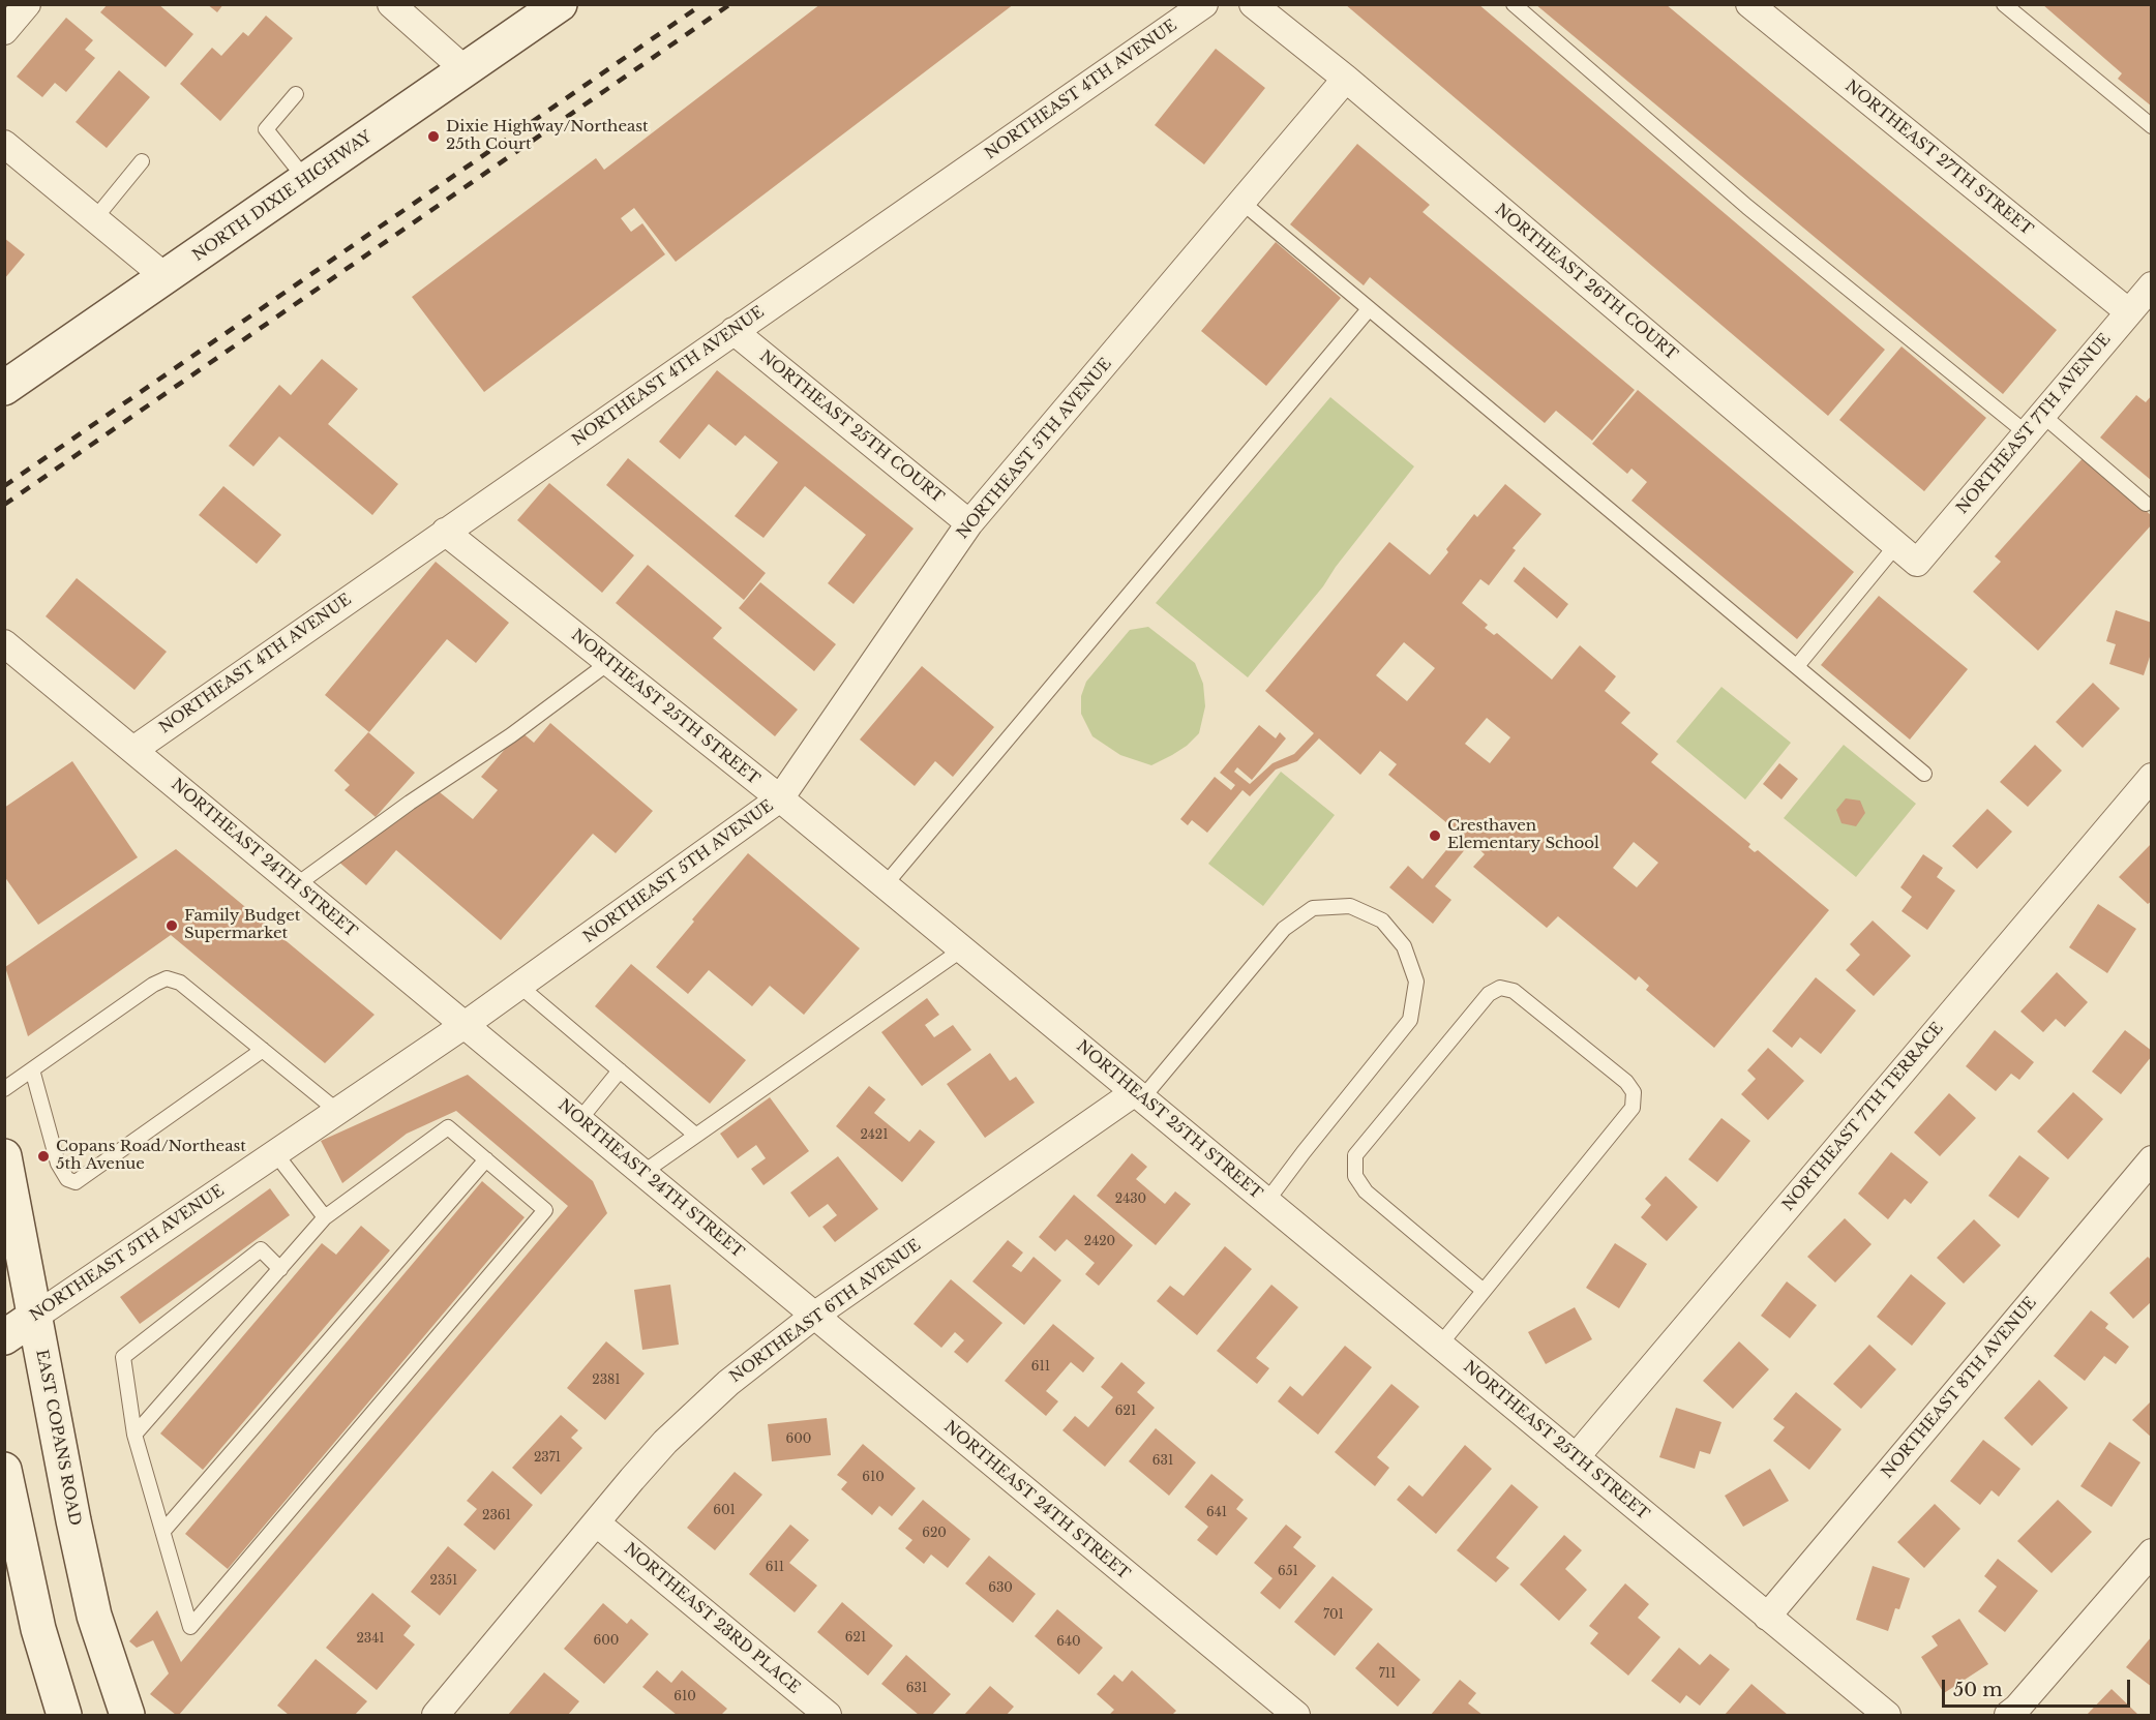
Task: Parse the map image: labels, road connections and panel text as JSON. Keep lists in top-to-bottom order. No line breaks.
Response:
{"streets":{"main road":["NORTH DIXIE HIGHWAY","NORTHEAST 5TH AVENUE","EAST COPANS ROAD"],"street":["NORTHEAST 4TH AVENUE","NORTHEAST 27TH STREET","NORTHEAST 26TH COURT","NORTHEAST 7TH AVENUE","NORTHEAST 25TH COURT","NORTHEAST 25TH STREET","NORTHEAST 24TH STREET","NORTHEAST 7TH TERRACE","NORTHEAST 6TH AVENUE","NORTHEAST 8TH AVENUE","NORTHEAST 23RD PLACE"]},"crossings":[["NORTHEAST 4TH AVENUE","NORTHEAST 25TH COURT"],["NORTHEAST 4TH AVENUE","NORTHEAST 25TH STREET"],["NORTHEAST 4TH AVENUE","NORTHEAST 24TH STREET"],["NORTHEAST 27TH STREET","NORTHEAST 7TH AVENUE"],["NORTHEAST 26TH COURT","NORTHEAST 7TH AVENUE"],["NORTHEAST 26TH COURT","NORTHEAST 5TH AVENUE"],["NORTHEAST 25TH COURT","NORTHEAST 5TH AVENUE"],["NORTHEAST 5TH AVENUE","NORTHEAST 25TH STREET"],["NORTHEAST 5TH AVENUE","NORTHEAST 24TH STREET"],["NORTHEAST 5TH AVENUE","EAST COPANS ROAD"],["NORTHEAST 25TH STREET","NORTHEAST 7TH TERRACE"],["NORTHEAST 25TH STREET","NORTHEAST 6TH AVENUE"],["NORTHEAST 25TH STREET","NORTHEAST 8TH AVENUE"],["NORTHEAST 24TH STREET","NORTHEAST 6TH AVENUE"],["NORTHEAST 6TH AVENUE","NORTHEAST 23RD PLACE"]],"places":["Dixie Highway/Northeast 25th Court","Cresthaven Elementary School","Family Budget Supermarket","Copans Road/Northeast 5th Avenue"],"house_numbers":["2421","2430","2420","611","2381","621","600","2371","631","610","601","641","2361","620","611","651","2351","630","701","621","2341","600","640","711","631","610"],"scale_bar":"50 m"}
